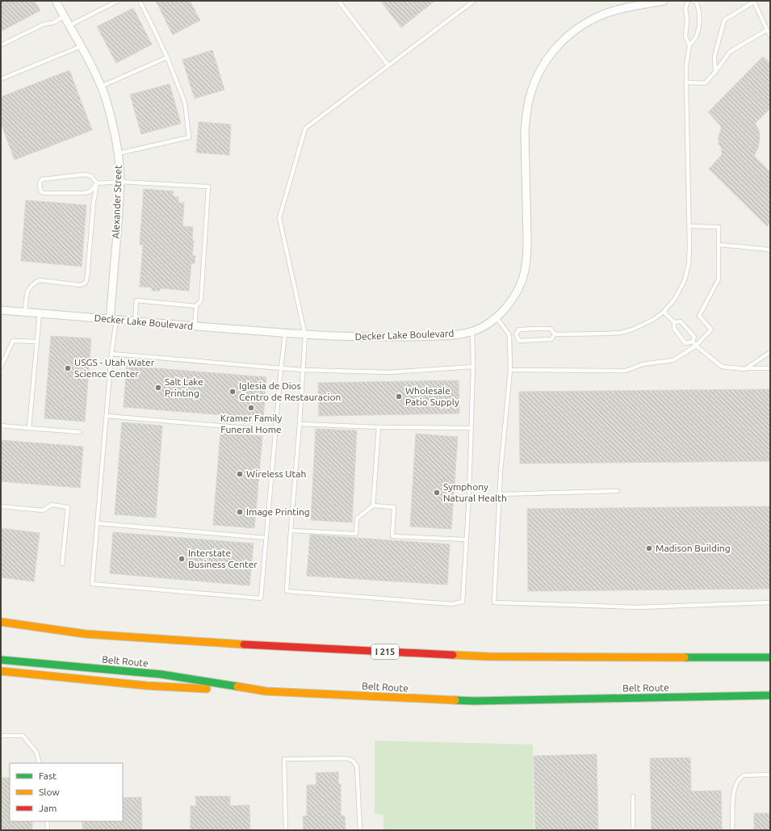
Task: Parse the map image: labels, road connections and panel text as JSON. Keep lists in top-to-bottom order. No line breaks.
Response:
{"streets":{"highway":["I 215","Belt Route"],"street":["Alexander Street","Decker Lake Boulevard"]},"crossings":[["Alexander Street","Decker Lake Boulevard"]],"places":["USGS - Utah Water Science Center","Salt Lake Printing","Iglesia de Dios Centro de Restauracion","Wholesale Patio Supply","Kramer Family Funeral Home","Wireless Utah","Symphony Natural Health","Image Printing","Madison Building","Interstate Business Center"],"legend":["Fast","Slow","Jam"]}
